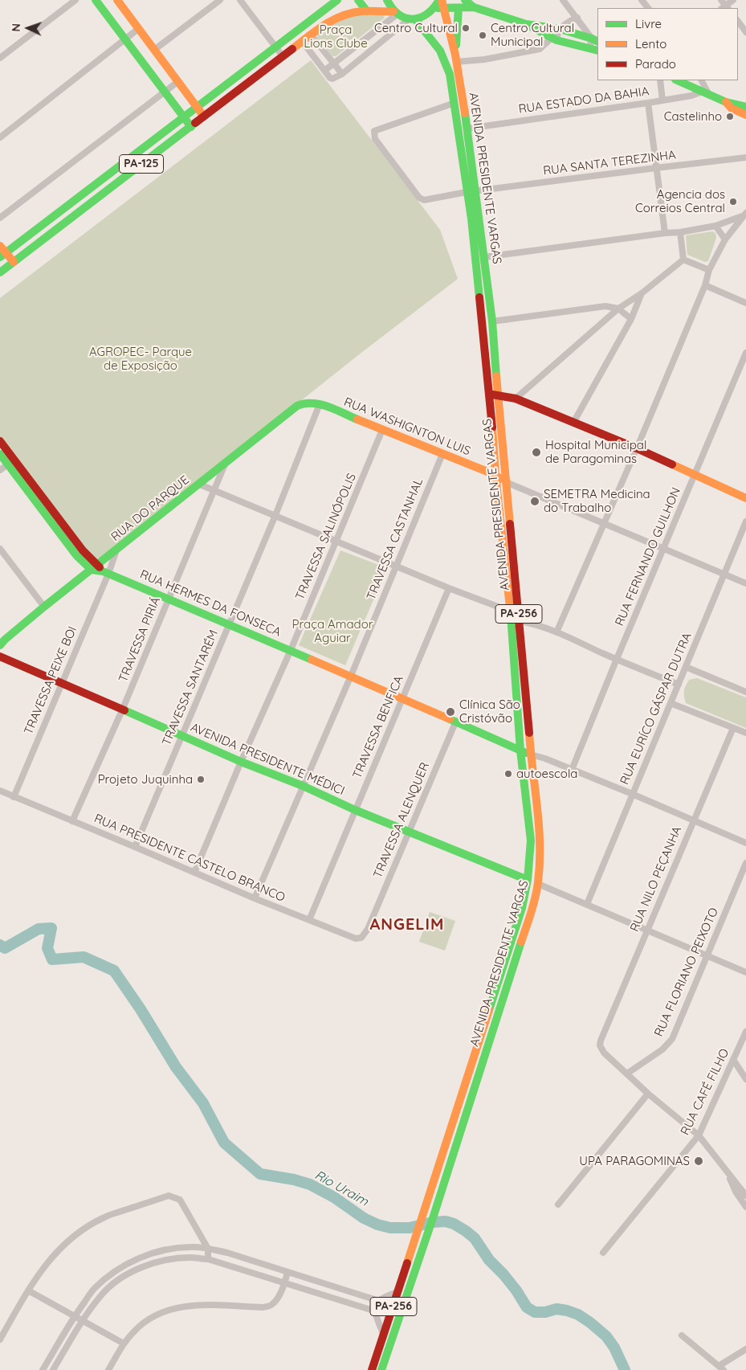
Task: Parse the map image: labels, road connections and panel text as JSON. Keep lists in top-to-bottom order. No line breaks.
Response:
{"streets":{"main road":["PA-125","AVENIDA PRESIDENTE VARGAS","RUA WASHIGNTON LUIS","RUA DO PARQUE","RUA HERMES DA FONSECA","PA-256","AVENIDA PRESIDENTE MÉDICI"],"street":["RUA ESTADO DA BAHIA","RUA SANTA TEREZINHA","TRAVESSA SALINÓPOLIS","TRAVESSA CASTANHAL","RUA FERNANDO GUILHON","TRAVESSA PIRIÁ","TRAVESSA PEIXE BOI","TRAVESSA SANTARÉM","RUA EURÍCO GÁSPAR DUTRA","TRAVESSA BENFICA","TRAVESSA ALENQUER","RUA PRESIDENTE CASTELO BRANCO","RUA NILO PEÇANHA","RUA FLORIANO PEIXOTO","RUA CAFÉ FILHO"]},"crossings":[["RUA ESTADO DA BAHIA","AVENIDA PRESIDENTE VARGAS"],["RUA SANTA TEREZINHA","AVENIDA PRESIDENTE VARGAS"],["PA-125","AVENIDA PRESIDENTE VARGAS"],["AVENIDA PRESIDENTE VARGAS","RUA WASHIGNTON LUIS"],["AVENIDA PRESIDENTE VARGAS","RUA HERMES DA FONSECA"],["AVENIDA PRESIDENTE VARGAS","PA-256"],["AVENIDA PRESIDENTE VARGAS","AVENIDA PRESIDENTE MÉDICI"],["RUA WASHIGNTON LUIS","RUA DO PARQUE"],["RUA WASHIGNTON LUIS","TRAVESSA SALINÓPOLIS"],["RUA WASHIGNTON LUIS","TRAVESSA CASTANHAL"],["RUA WASHIGNTON LUIS","TRAVESSA SANTARÉM"],["RUA DO PARQUE","TRAVESSA PIRIÁ"],["RUA DO PARQUE","TRAVESSA PEIXE BOI"],["RUA DO PARQUE","TRAVESSA SANTARÉM"],["TRAVESSA SALINÓPOLIS","RUA HERMES DA FONSECA"],["TRAVESSA SALINÓPOLIS","AVENIDA PRESIDENTE MÉDICI"],["TRAVESSA SALINÓPOLIS","RUA PRESIDENTE CASTELO BRANCO"],["TRAVESSA CASTANHAL","RUA HERMES DA FONSECA"],["TRAVESSA CASTANHAL","AVENIDA PRESIDENTE MÉDICI"],["TRAVESSA CASTANHAL","RUA PRESIDENTE CASTELO BRANCO"],["RUA HERMES DA FONSECA","TRAVESSA PIRIÁ"],["RUA HERMES DA FONSECA","TRAVESSA PEIXE BOI"],["RUA HERMES DA FONSECA","TRAVESSA SANTARÉM"],["RUA HERMES DA FONSECA","TRAVESSA BENFICA"],["RUA HERMES DA FONSECA","TRAVESSA ALENQUER"],["TRAVESSA PIRIÁ","AVENIDA PRESIDENTE MÉDICI"],["TRAVESSA PIRIÁ","RUA PRESIDENTE CASTELO BRANCO"],["TRAVESSA PEIXE BOI","AVENIDA PRESIDENTE MÉDICI"],["TRAVESSA PEIXE BOI","RUA PRESIDENTE CASTELO BRANCO"],["TRAVESSA SANTARÉM","AVENIDA PRESIDENTE MÉDICI"],["TRAVESSA SANTARÉM","RUA PRESIDENTE CASTELO BRANCO"],["TRAVESSA BENFICA","AVENIDA PRESIDENTE MÉDICI"],["TRAVESSA BENFICA","RUA PRESIDENTE CASTELO BRANCO"],["AVENIDA PRESIDENTE MÉDICI","TRAVESSA ALENQUER"],["TRAVESSA ALENQUER","RUA PRESIDENTE CASTELO BRANCO"],["RUA NILO PEÇANHA","RUA FLORIANO PEIXOTO"]],"districts":["ANGELIM"],"water":["Rio Uraim"],"parks":["Praça Lions Clube","AGROPEC- Parque de Exposição","Praça Amador Aguiar"],"places":["Centro Cultural","Centro Cultural Municipal","Castelinho","Agencia dos Correios Central","Hospital Municipal de Paragominas","SEMETRA Medicina do Trabalho","Clínica São Cristóvão","autoescola","Projeto Juquinha","UPA PARAGOMINAS"],"legend":["Livre","Lento","Parado"],"north":"left"}
